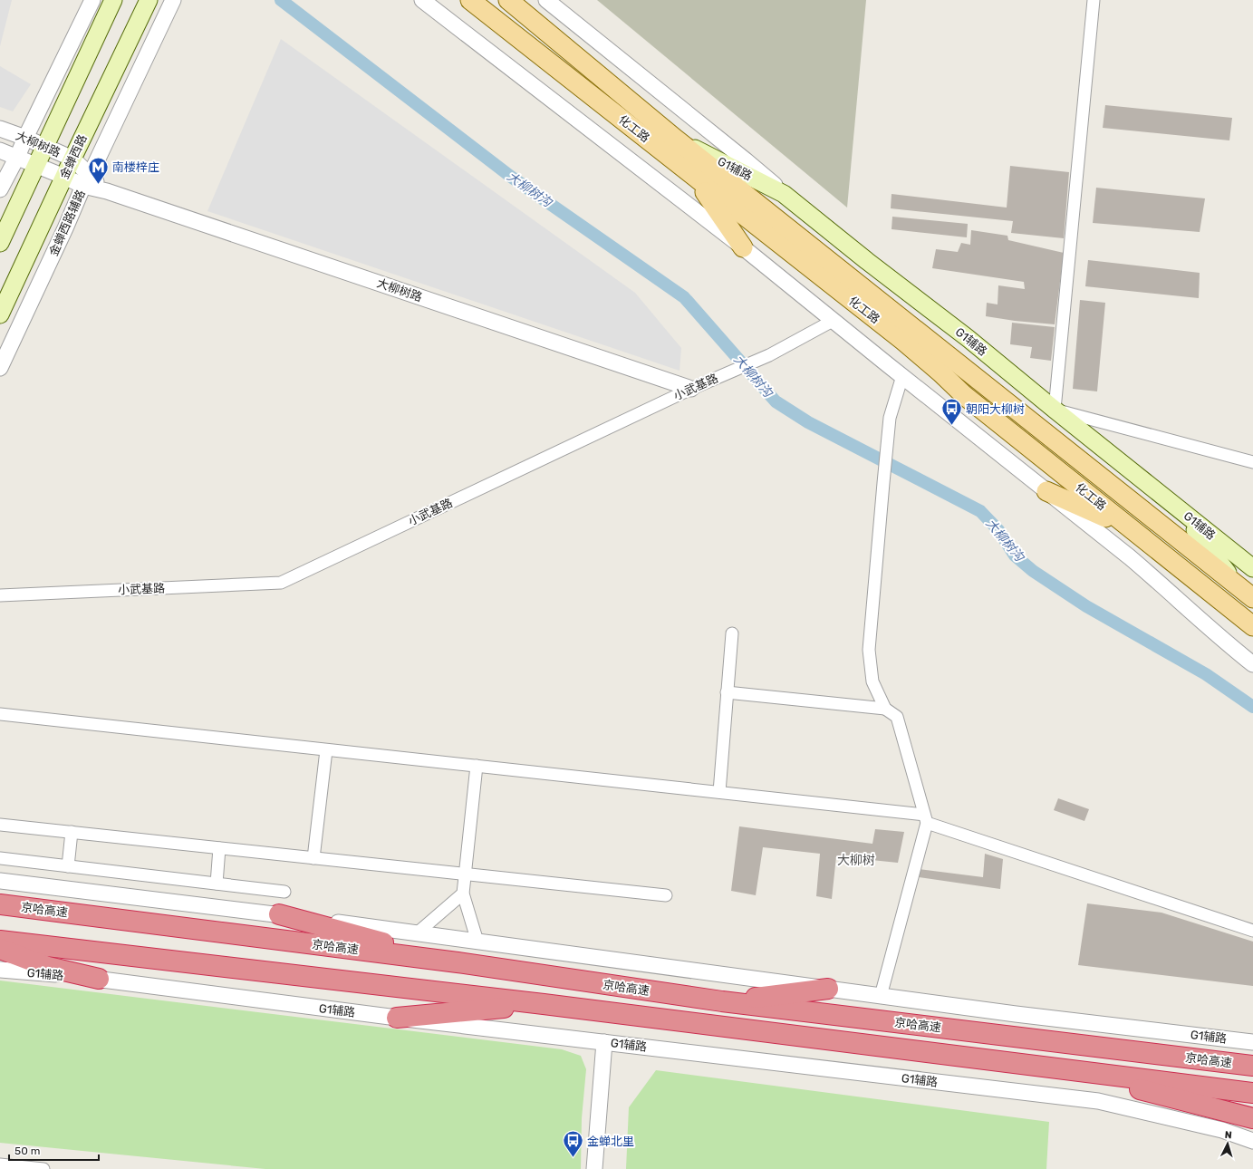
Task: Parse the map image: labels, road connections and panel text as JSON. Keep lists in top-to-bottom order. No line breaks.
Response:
{"streets":{"highway":["京哈高速"],"main road":["化工路","金蝉西路","G1辅路"],"street":["大柳树路","金蝉西路辅路","小武基路"]},"crossings":[["化工路","G1辅路"],["大柳树路","金蝉西路"],["大柳树路","金蝉西路辅路"],["大柳树路","小武基路"]],"districts":["大柳树"],"water":["大柳树沟"],"places":{"metro station":["南楼梓庄"],"bus stop":["朝阳大柳树","金蝉北里"]},"scale_bar":"50 m","north":"top"}
